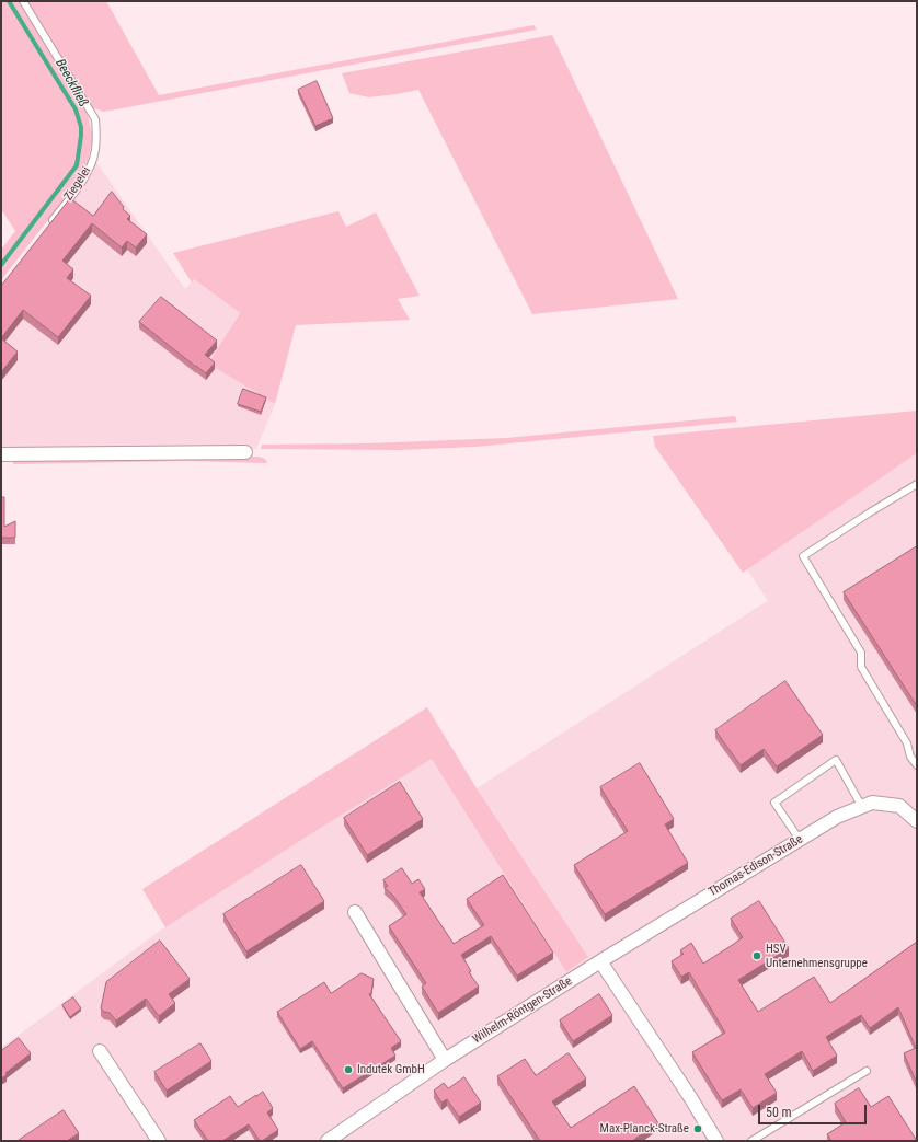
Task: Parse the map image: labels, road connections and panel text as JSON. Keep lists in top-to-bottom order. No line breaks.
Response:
{"streets":{"street":["Thomas-Edison-Straße","Wilhelm-Röntgen-Straße"],"lane":["Ziegelei"]},"crossings":[["Thomas-Edison-Straße","Wilhelm-Röntgen-Straße"]],"water":["Beeckfließ"],"places":["HSV Unternehmensgruppe","Indutek GmbH","Max-Planck-Straße"],"scale_bar":"50 m"}
